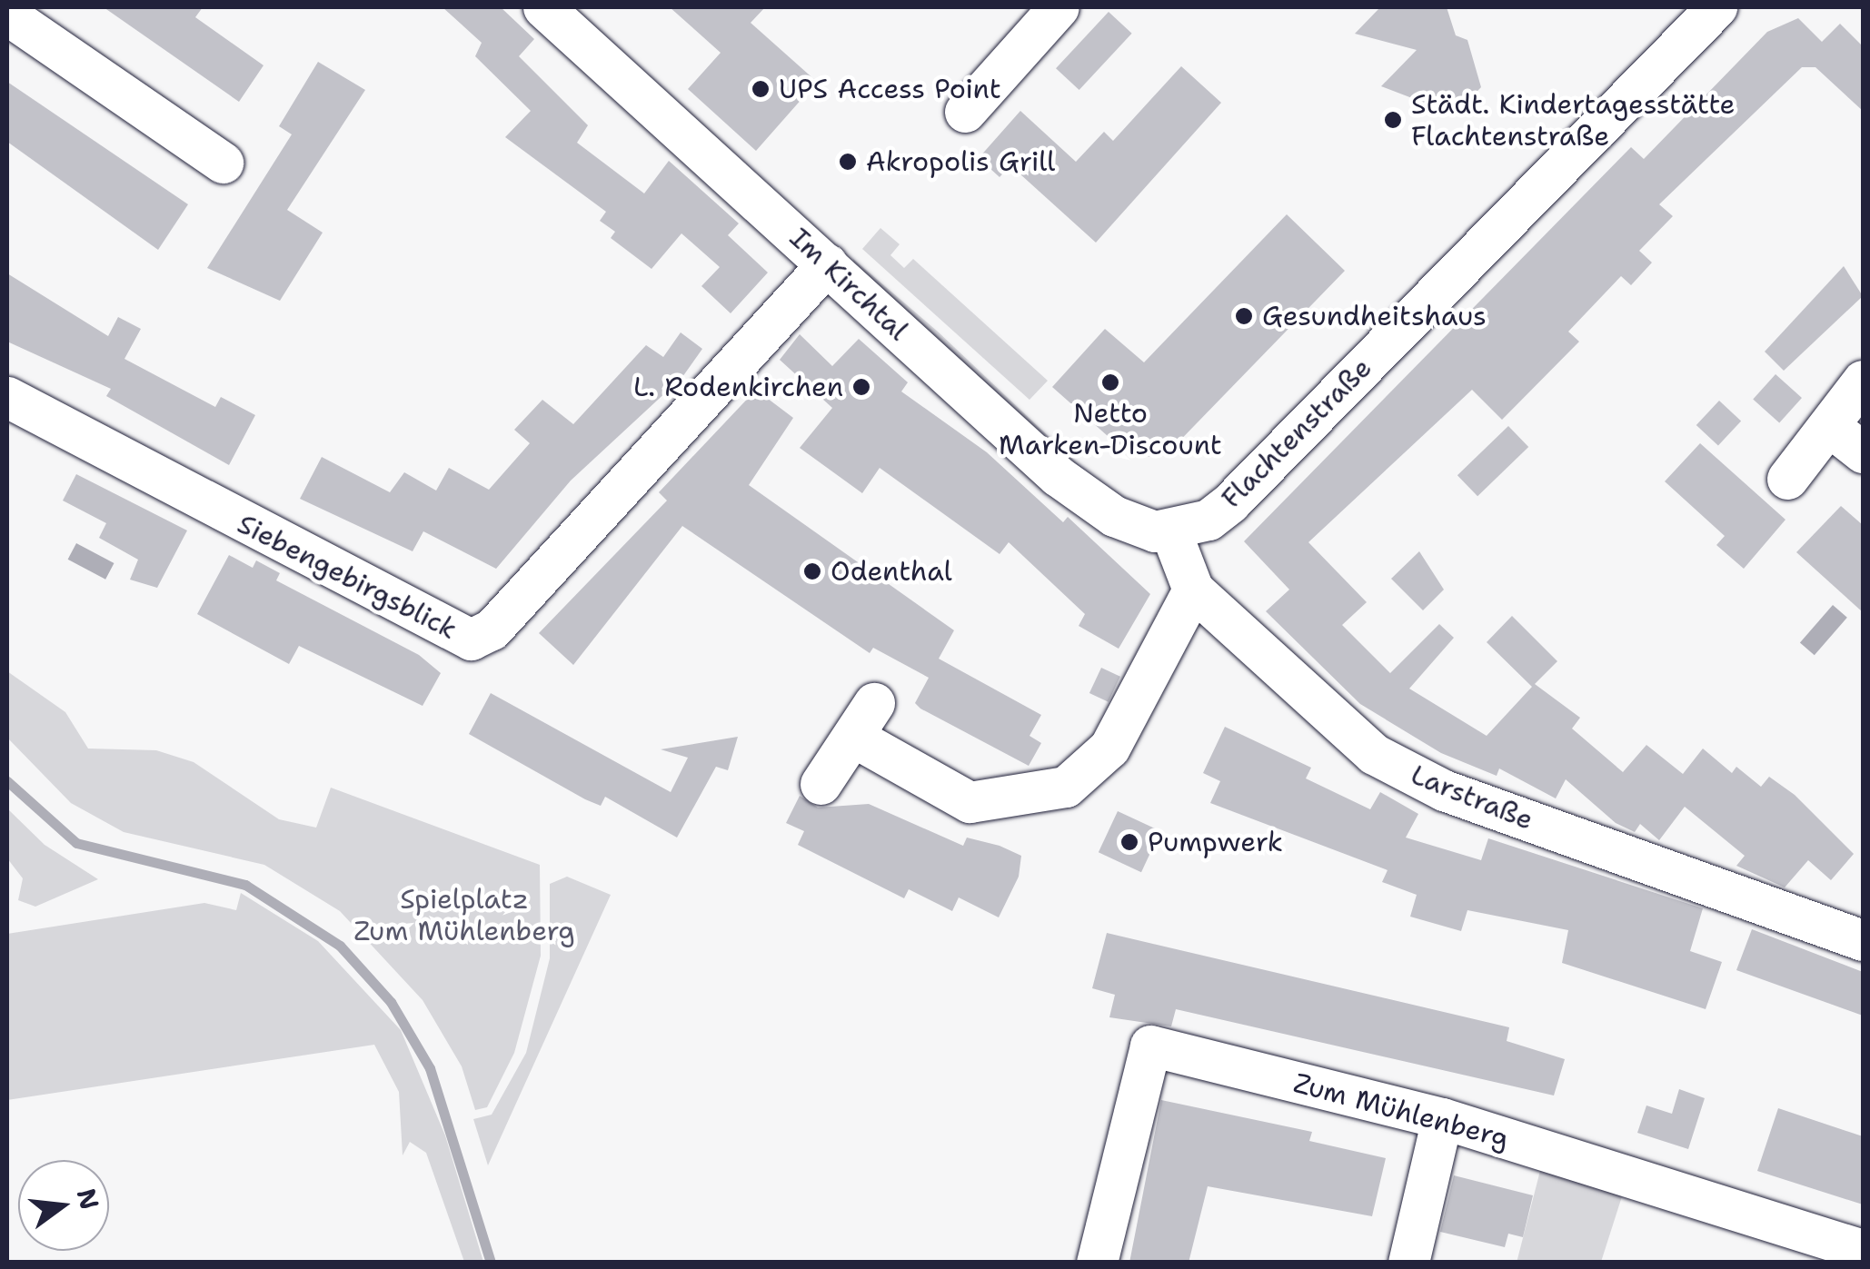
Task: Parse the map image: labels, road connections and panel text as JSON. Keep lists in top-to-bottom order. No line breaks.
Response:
{"streets":{"street":["Im Kirchtal","Flachtenstraße","Siebengebirgsblick","Larstraße","Zum Mühlenberg"]},"crossings":[["Im Kirchtal","Flachtenstraße"],["Im Kirchtal","Siebengebirgsblick"],["Im Kirchtal","Larstraße"],["Flachtenstraße","Larstraße"]],"parks":["Spielplatz Zum Mühlenberg"],"places":["UPS Access Point","Städt. Kindertagesstätte Flachtenstraße","Akropolis Grill","Gesundheitshaus","Netto Marken-Discount","L. Rodenkirchen","Odenthal","Pumpwerk"],"north":"right"}
